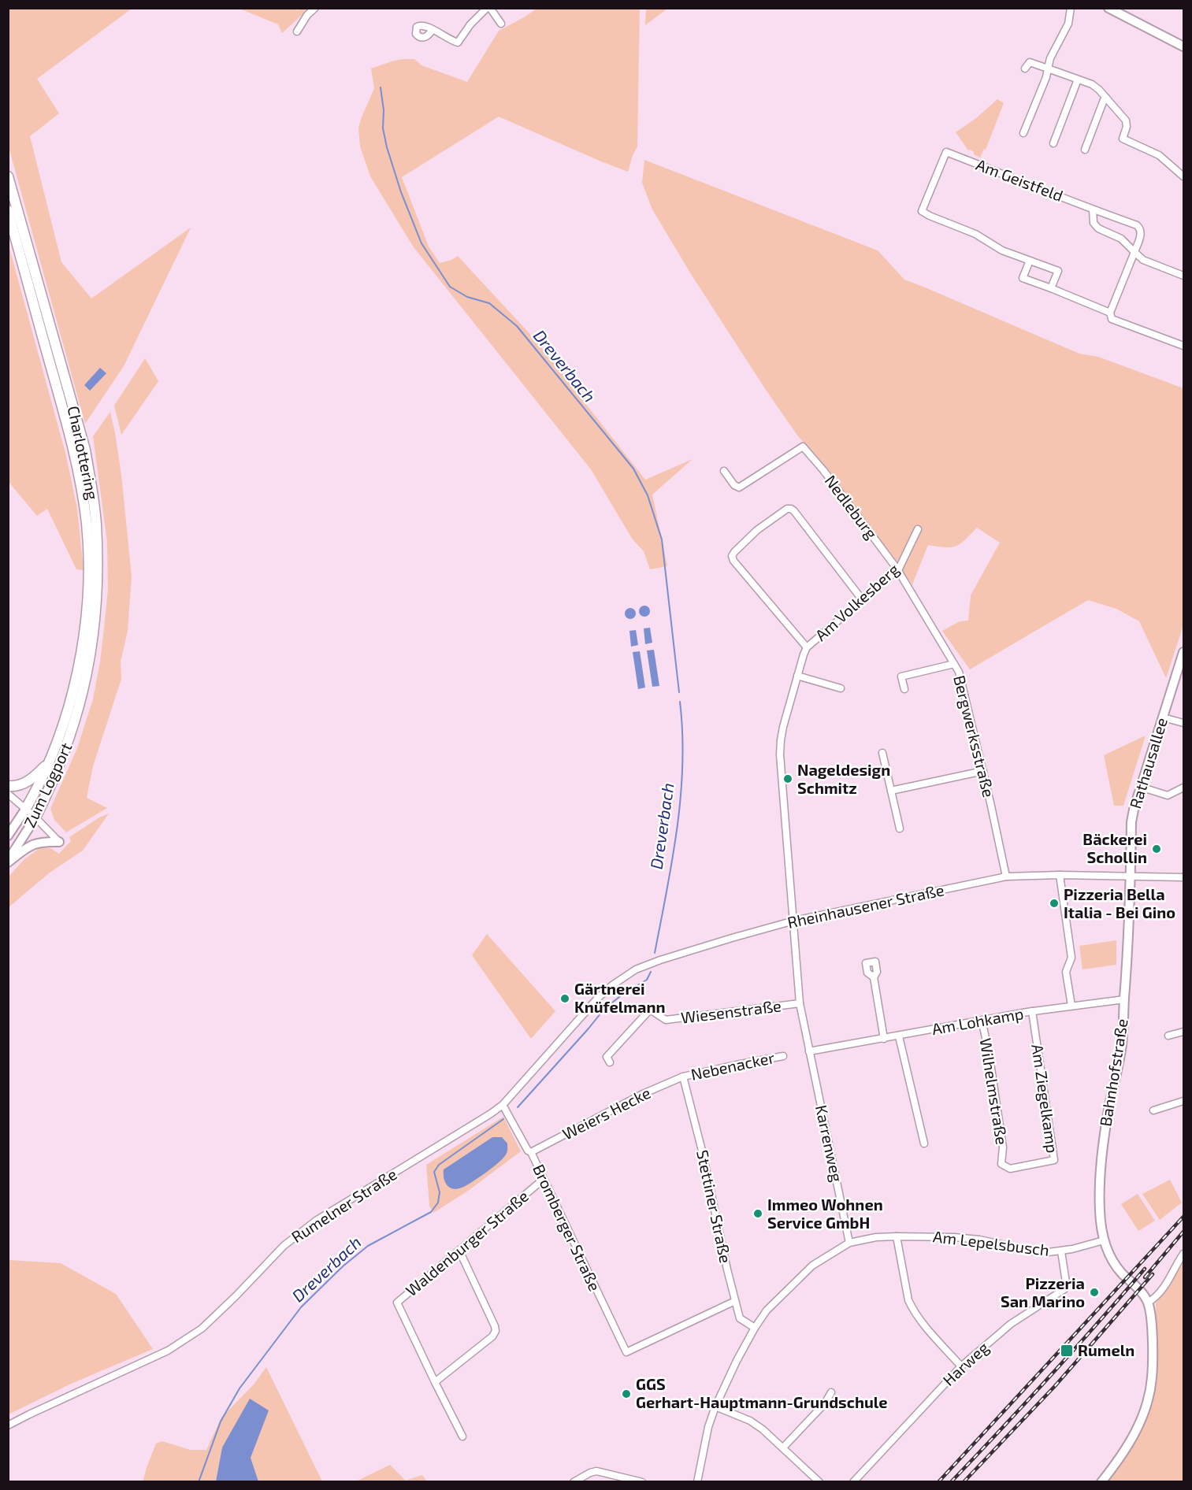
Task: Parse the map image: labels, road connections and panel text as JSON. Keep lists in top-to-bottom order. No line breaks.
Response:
{"streets":{"highway":["Charlottering","Zum Logport"],"main road":["Rathausallee","Bahnhofstraße"],"street":["Am Geistfeld","Nedleburg","Am Volkesberg","Bergwerksstraße","Rheinhausener Straße","Wiesenstraße","Am Lohkamp","Nebenacker","Wilhelmstraße","Am Ziegelkamp","Weiers Hecke","Karrenweg","Rumelner Straße","Stettiner Straße","Bromberger Straße","Waldenburger Straße","Am Lepelsbusch","Harweg"]},"crossings":[["Charlottering","Zum Logport"],["Nedleburg","Am Volkesberg"],["Nedleburg","Bergwerksstraße"],["Am Volkesberg","Rheinhausener Straße"],["Am Volkesberg","Karrenweg"],["Bergwerksstraße","Rheinhausener Straße"],["Rathausallee","Rheinhausener Straße"],["Rathausallee","Bahnhofstraße"],["Rheinhausener Straße","Bahnhofstraße"],["Rheinhausener Straße","Karrenweg"],["Rheinhausener Straße","Rumelner Straße"],["Wiesenstraße","Karrenweg"],["Am Lohkamp","Bahnhofstraße"],["Am Lohkamp","Wilhelmstraße"],["Am Lohkamp","Am Ziegelkamp"],["Am Lohkamp","Karrenweg"],["Nebenacker","Weiers Hecke"],["Nebenacker","Stettiner Straße"],["Bahnhofstraße","Am Lepelsbusch"],["Wilhelmstraße","Am Ziegelkamp"],["Weiers Hecke","Stettiner Straße"],["Weiers Hecke","Bromberger Straße"],["Karrenweg","Am Lepelsbusch"],["Rumelner Straße","Bromberger Straße"],["Stettiner Straße","Bromberger Straße"],["Bromberger Straße","Waldenburger Straße"],["Am Lepelsbusch","Harweg"]],"water":["Dreverbach"],"places":{"other":["Nageldesign Schmitz","Bäckerei Schollin","Pizzeria Bella Italia - Bei Gino","Gärtnerei Knüfelmann","Immeo Wohnen Service GmbH","Pizzeria San Marino","GGS Gerhart-Hauptmann-Grundschule"],"transit":["Rumeln"]}}
